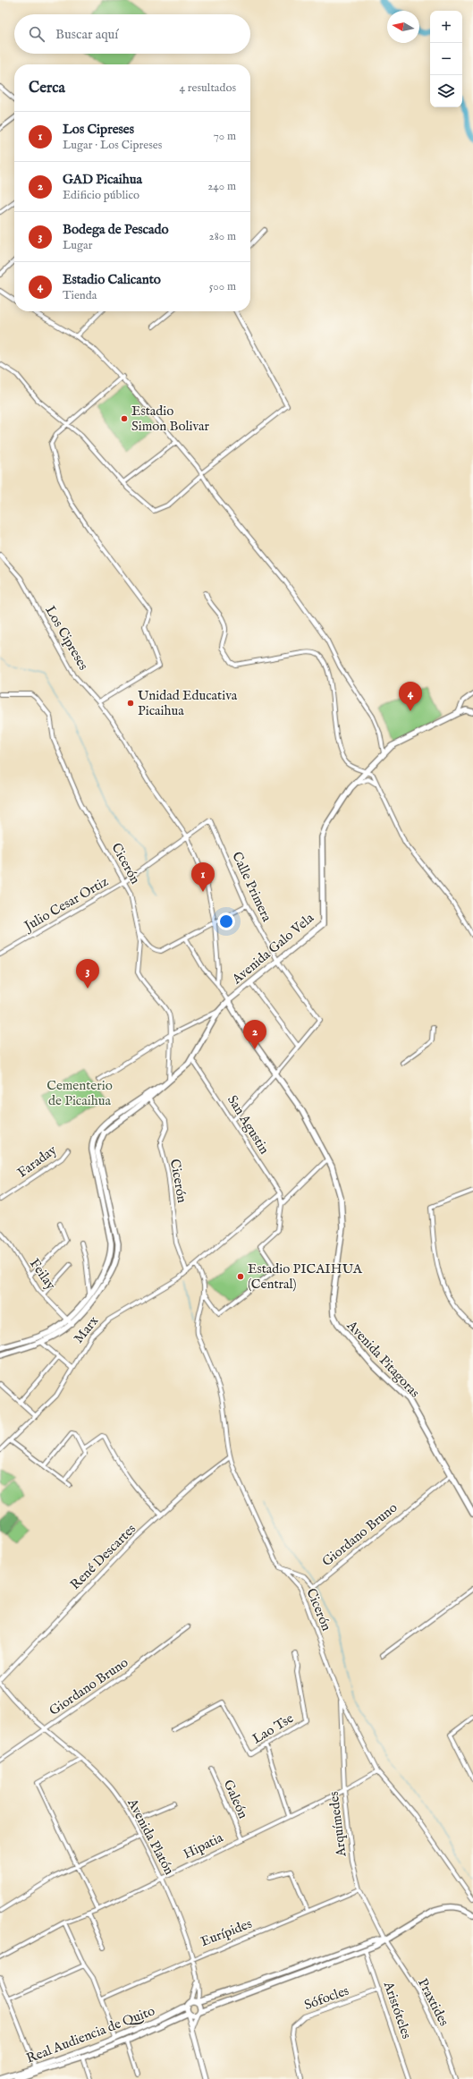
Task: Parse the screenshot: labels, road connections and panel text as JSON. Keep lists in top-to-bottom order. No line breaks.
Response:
{"streets":{"main road":["Avenida Galo Vela","Avenida Pitagoras","Real Audiencia de Quito"],"street":["Los Cipreses","Cicerón","Calle Primera","Julio Cesar Ortiz","San Agustin","Faraday","Feilay","Marx","Giordano Bruno","René Descartes","Lao Tse","Galeón","Arquímedes","Avenida Platón","Hipatia","Eurípides","Sófocles","Praxtides","Aristóteles"]},"crossings":[["Los Cipreses","Calle Primera"],["Los Cipreses","Julio Cesar Ortiz"],["Cicerón","Julio Cesar Ortiz"],["Cicerón","Avenida Galo Vela"],["Cicerón","Marx"],["Cicerón","Giordano Bruno"],["Cicerón","René Descartes"],["Cicerón","Arquímedes"],["Cicerón","Hipatia"],["Calle Primera","Julio Cesar Ortiz"],["Calle Primera","Avenida Galo Vela"],["Avenida Galo Vela","San Agustin"],["Avenida Galo Vela","Feilay"],["Avenida Galo Vela","Avenida Pitagoras"],["San Agustin","Marx"],["Avenida Pitagoras","Giordano Bruno"],["Giordano Bruno","Avenida Platón"],["Galeón","Hipatia"],["Arquímedes","Hipatia"],["Arquímedes","Eurípides"],["Arquímedes","Praxtides"],["Avenida Platón","Hipatia"],["Avenida Platón","Eurípides"],["Avenida Platón","Real Audiencia de Quito"],["Sófocles","Aristóteles"]],"parks":["Cementerio de Picaihua"],"places":["Estadio Simon Bolivar","Unidad Educativa Picaihua","Estadio PICAIHUA (Central)"],"north":"left","page":{"map_buttons":["+","−"],"search":"Buscar aquí","heading":["Cerca","4 resultados"],"list":[{"mark":"1","name":"Los Cipreses","note":"Lugar · Los Cipreses","value":"70 m"},{"mark":"2","name":"GAD Picaihua","note":"Edificio público","value":"240 m"},{"mark":"3","name":"Bodega de Pescado","note":"Lugar","value":"280 m"},{"mark":"4","name":"Estadio Calicanto","note":"Tienda","value":"500 m"}],"pins":["4","1","3","2"]}}
